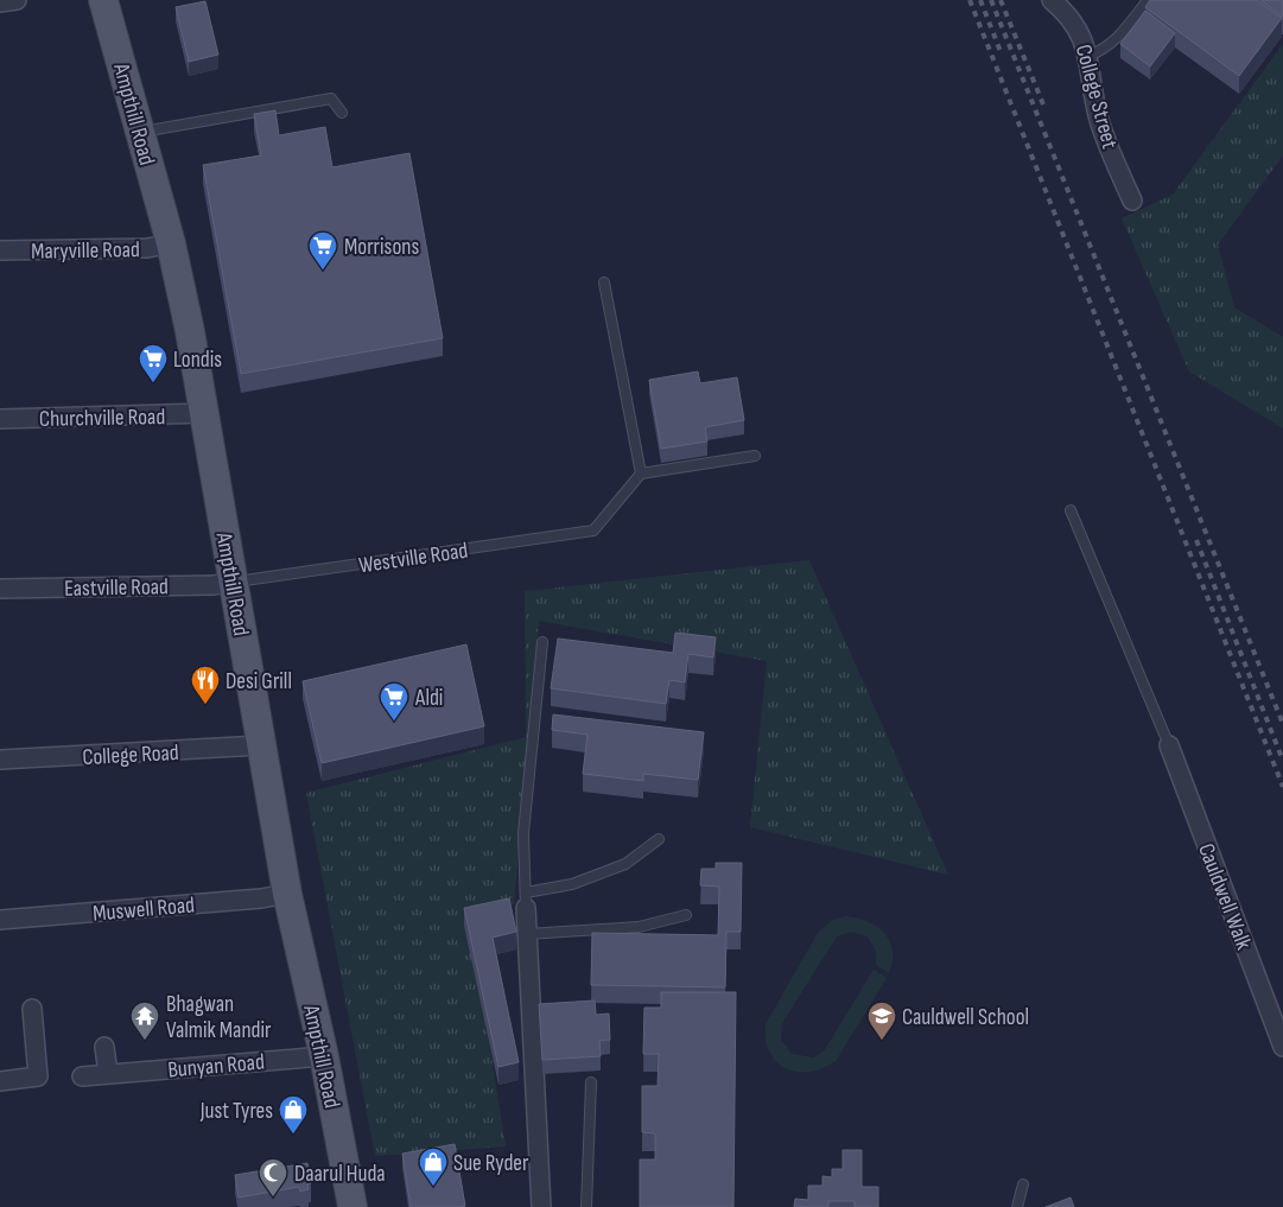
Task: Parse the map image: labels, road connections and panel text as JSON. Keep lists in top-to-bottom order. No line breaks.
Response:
{"streets":{"main road":["Ampthill Road"],"street":["College Street","Maryville Road","Churchville Road","Eastville Road","College Road","Cauldwell Walk","Muswell Road","Bunyan Road"],"lane":["Westville Road"]},"crossings":[["Ampthill Road","Maryville Road"],["Ampthill Road","Churchville Road"],["Ampthill Road","Westville Road"],["Ampthill Road","Eastville Road"],["Ampthill Road","College Road"],["Ampthill Road","Muswell Road"],["Ampthill Road","Bunyan Road"],["Westville Road","Eastville Road"]],"places":{"supermarket":["Morrisons","Londis","Aldi"],"restaurant":["Desi Grill"],"temple":["Bhagwan Valmik Mandir"],"school or university":["Cauldwell School"],"shop":["Just Tyres","Sue Ryder"],"mosque":["Daarul Huda"]}}
